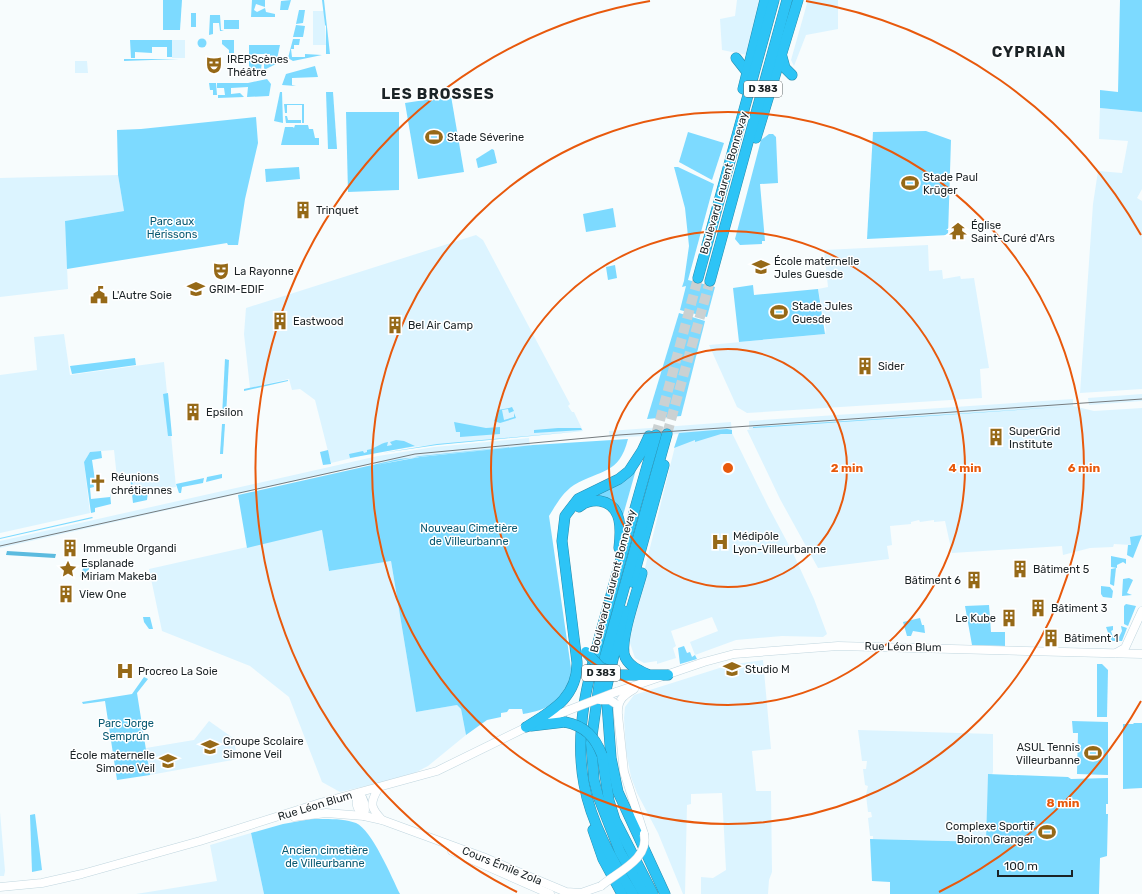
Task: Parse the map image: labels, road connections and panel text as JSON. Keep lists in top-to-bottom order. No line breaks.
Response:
{"streets":{"highway":["D 383","Boulevard Laurent Bonnevay"],"main road":["Rue Léon Blum","Cours Émile Zola"]},"crossings":[["Boulevard Laurent Bonnevay","Rue Léon Blum"],["Rue Léon Blum","Cours Émile Zola"]],"districts":["CYPRIAN","LES BROSSES"],"parks":["Parc aux Hérissons","Nouveau Cimetière de Villeurbanne","Parc Jorge Semprún","Ancien cimetière de Villeurbanne"],"places":{"theatre":["IREPScènes Théâtre","La Rayonne"],"sports":["Stade Séverine","Stade Paul Krüger","Stade Jules Guesde","ASUL Tennis Villeurbanne","Complexe Sportif Boiron Granger"],"building":["Trinquet","Eastwood","Bel Air Camp","Sider","Epsilon","SuperGrid Institute","Immeuble Organdi","Bâtiment 5","Bâtiment 6","View One","Bâtiment 3","Le Kube","Bâtiment 1"],"temple":["Église Saint-Curé d'Ars"],"school or university":["École maternelle Jules Guesde","GRIM-EDIF","Studio M","Groupe Scolaire Simone Veil","École maternelle Simone Veil"],"public building":["L'Autre Soie"],"church":["Réunions chrétiennes"],"hospital":["Médipôle Lyon-Villeurbanne","Procreo La Soie"],"place":["Esplanade Miriam Makeba"]},"scale_bar":"100 m","rings":["2 min","4 min","6 min","8 min"]}
